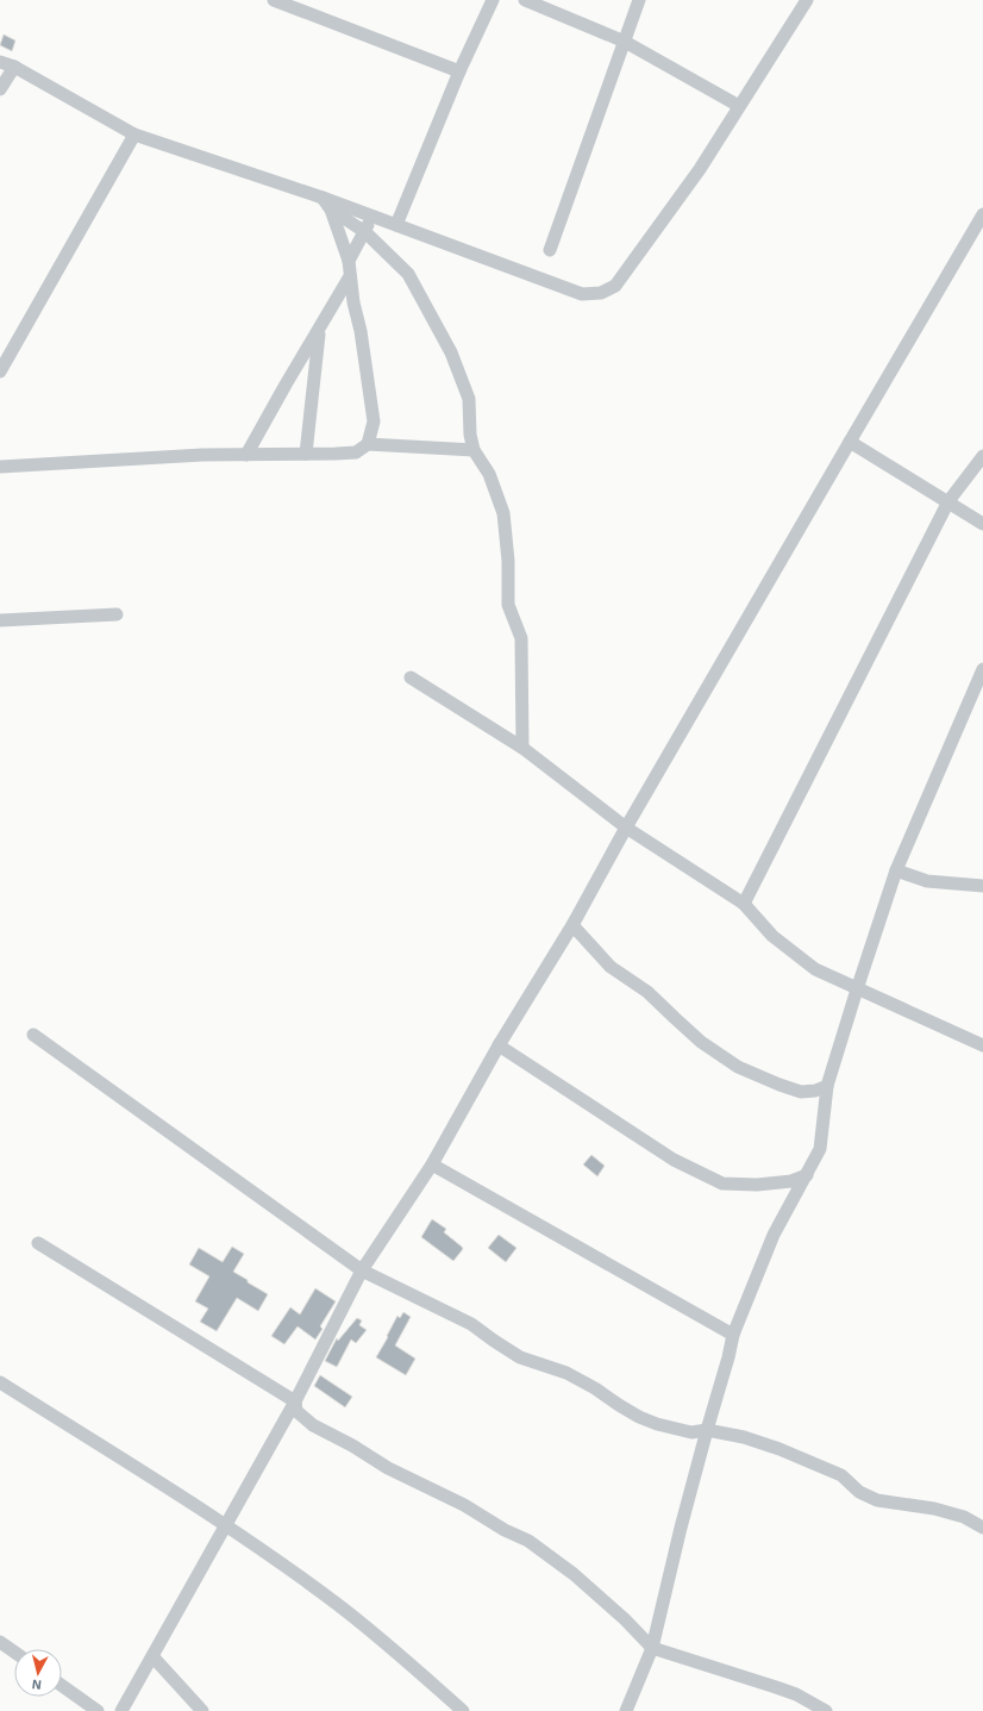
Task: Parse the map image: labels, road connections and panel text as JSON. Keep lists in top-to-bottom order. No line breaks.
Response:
{"north":"bottom"}
